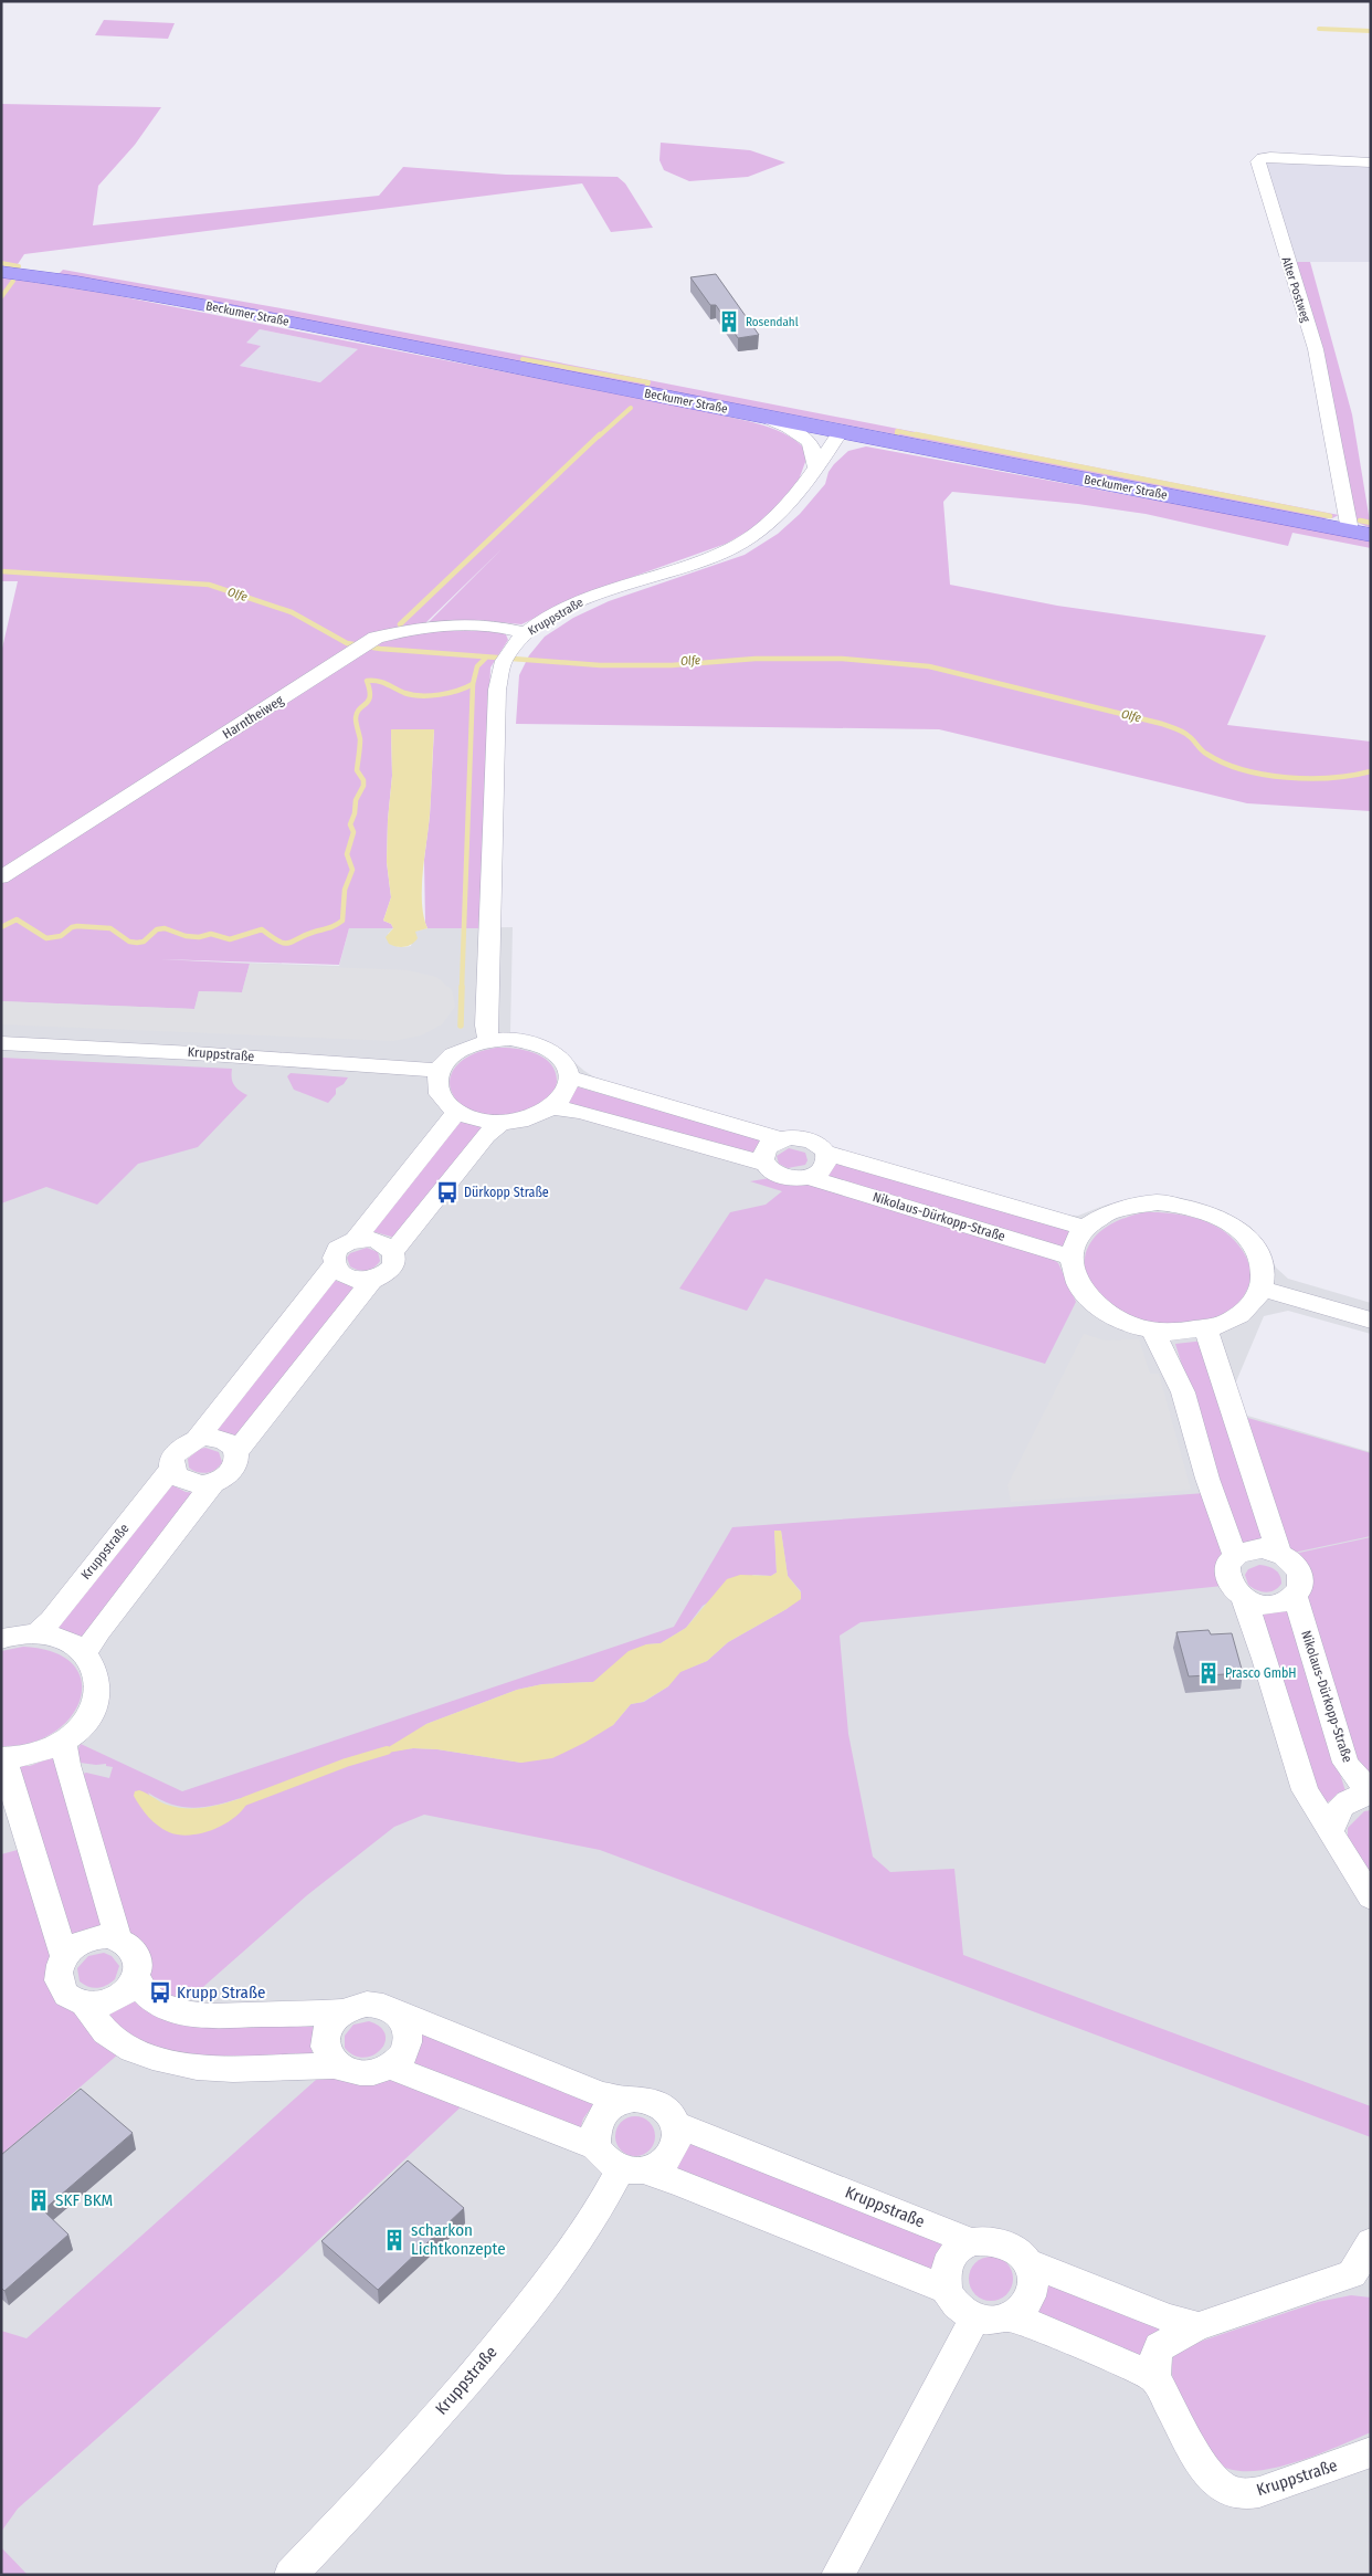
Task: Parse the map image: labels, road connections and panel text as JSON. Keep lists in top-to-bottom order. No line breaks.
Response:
{"streets":{"main road":["Beckumer Straße"],"street":["Alter Postweg","Kruppstraße","Harntheiweg","Nikolaus-Dürkopp-Straße"]},"crossings":[["Alter Postweg","Beckumer Straße"],["Beckumer Straße","Kruppstraße"],["Kruppstraße","Harntheiweg"],["Kruppstraße","Nikolaus-Dürkopp-Straße"]],"water":["Olfe"],"places":{"building":["Rosendahl","Prasco GmbH","SKF BKM","scharkon Lichtkonzepte"],"bus stop":["Dürkopp Straße","Krupp Straße"]}}
